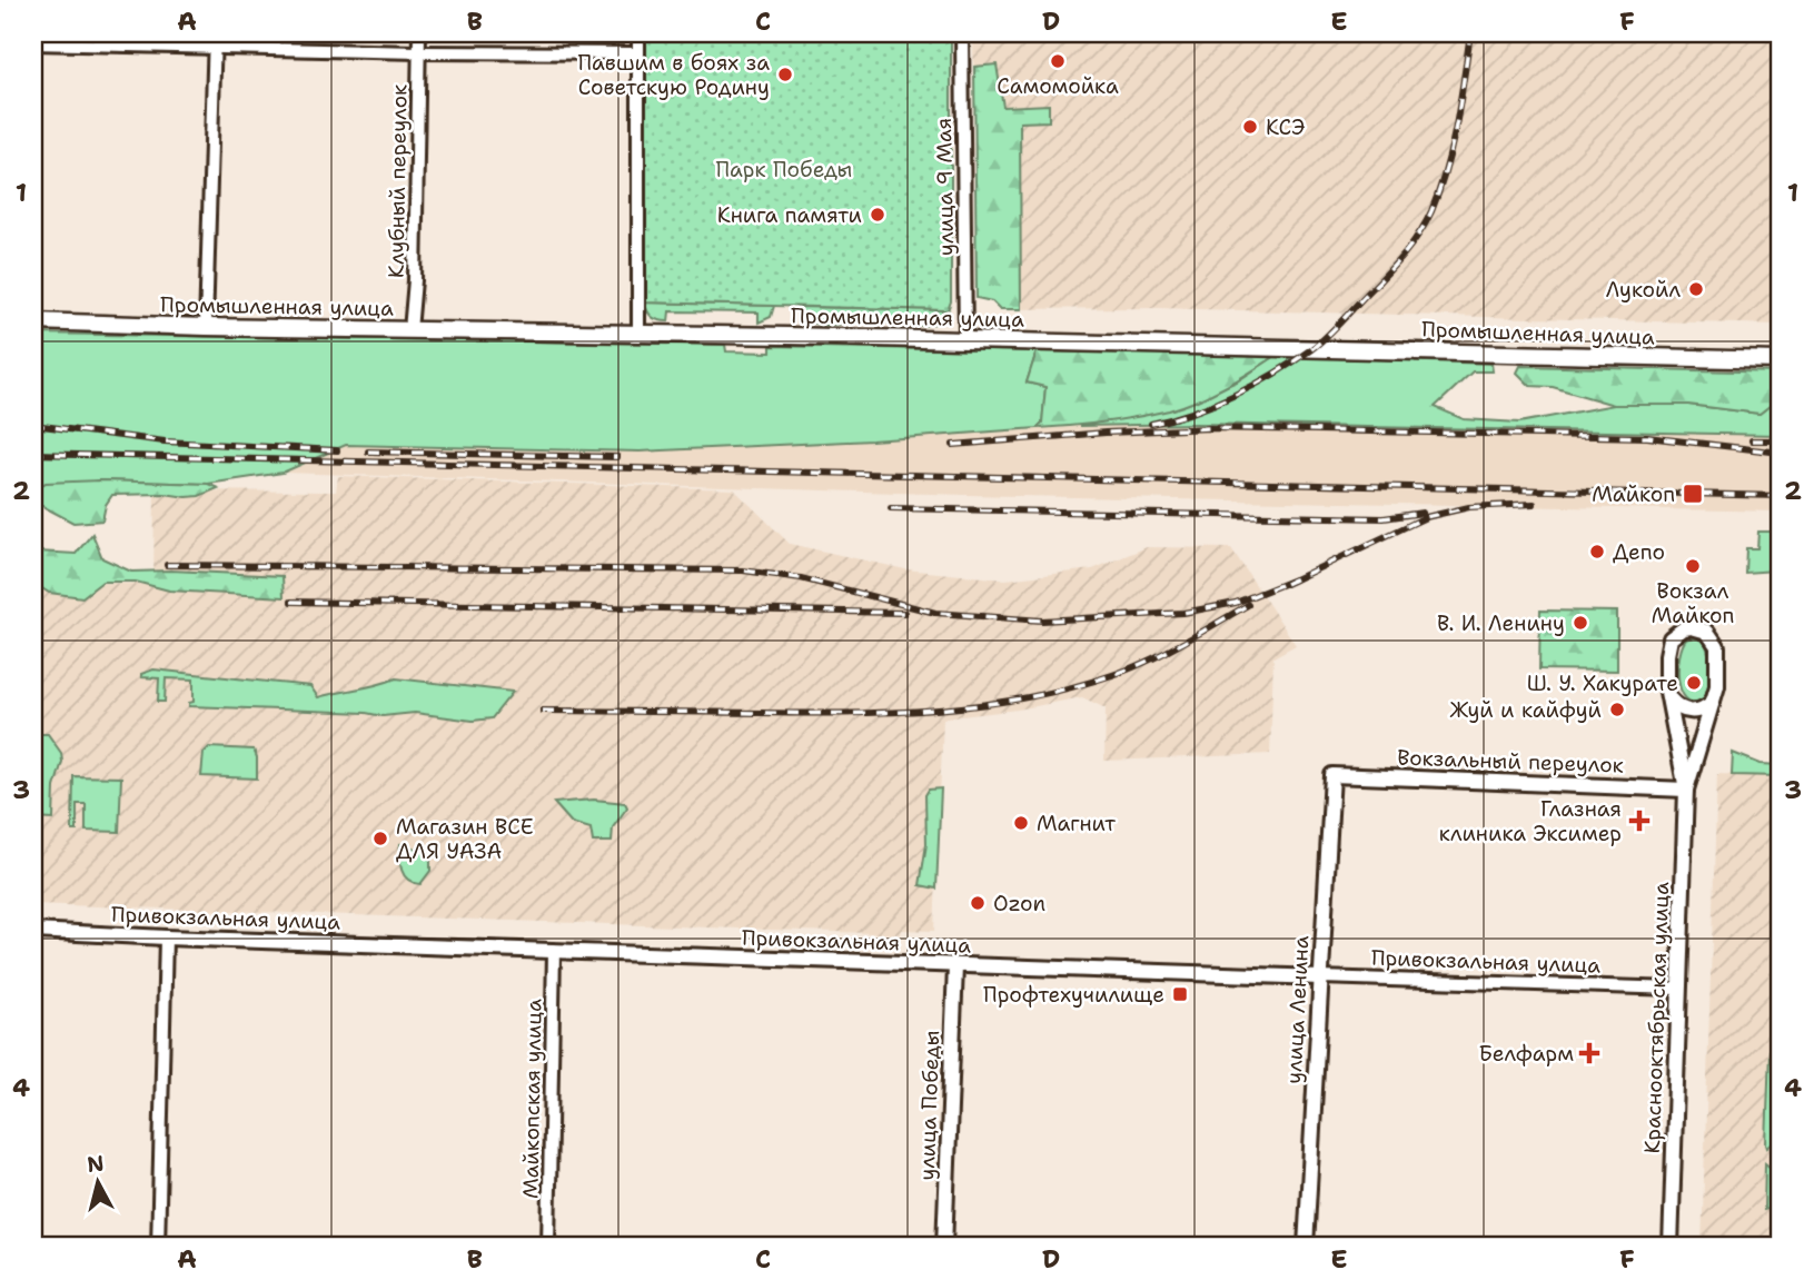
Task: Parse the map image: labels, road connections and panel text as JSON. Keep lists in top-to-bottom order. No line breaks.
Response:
{"streets":{"main road":["Промышленная улица"],"street":["Клубный переулок","улица 9 Мая","Вокзальный переулок","Привокзальная улица","улица Ленина","Краснооктябрьская улица","Майкопская улица","улица Победы"]},"crossings":[["Клубный переулок","Промышленная улица"],["улица 9 Мая","Промышленная улица"],["Вокзальный переулок","улица Ленина"],["Вокзальный переулок","Краснооктябрьская улица"],["Привокзальная улица","улица Ленина"],["Привокзальная улица","Краснооктябрьская улица"],["Привокзальная улица","Майкопская улица"],["Привокзальная улица","улица Победы"]],"parks":["Парк Победы"],"places":{"other":["Самомойка","Павшим в боях за Советскую Родину","КСЭ","Книга памяти","Лукойл","Депо","Вокзал Майкоп","В. И. Ленину","Ш. У. Хакурате","Жуй и кайфуй","Магнит","Магазин ВСЕ ДЛЯ УАЗА","Ozon"],"transit":["Майкоп","Профтехучилище"],"health":["Глазная клиника Эксимер","Белфарм"]},"north":"top","grid":{"columns":["A","B","C","D","E","F"],"rows":["1","2","3","4"]}}
